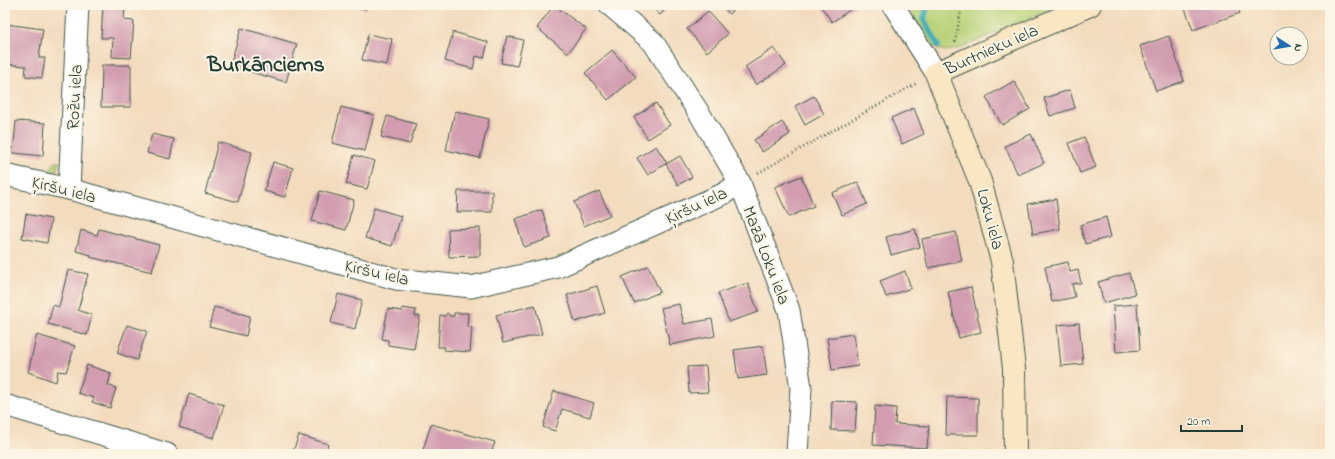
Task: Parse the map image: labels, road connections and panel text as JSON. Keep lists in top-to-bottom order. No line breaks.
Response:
{"streets":{"street":["Burtnieku iela","Rožu iela","Ķiršu iela","Loku iela","Mazā Loku iela"]},"crossings":[["Burtnieku iela","Loku iela"],["Rožu iela","Ķiršu iela"],["Ķiršu iela","Mazā Loku iela"]],"districts":["Burkānciems"],"scale_bar":"20 m","north":"right"}
